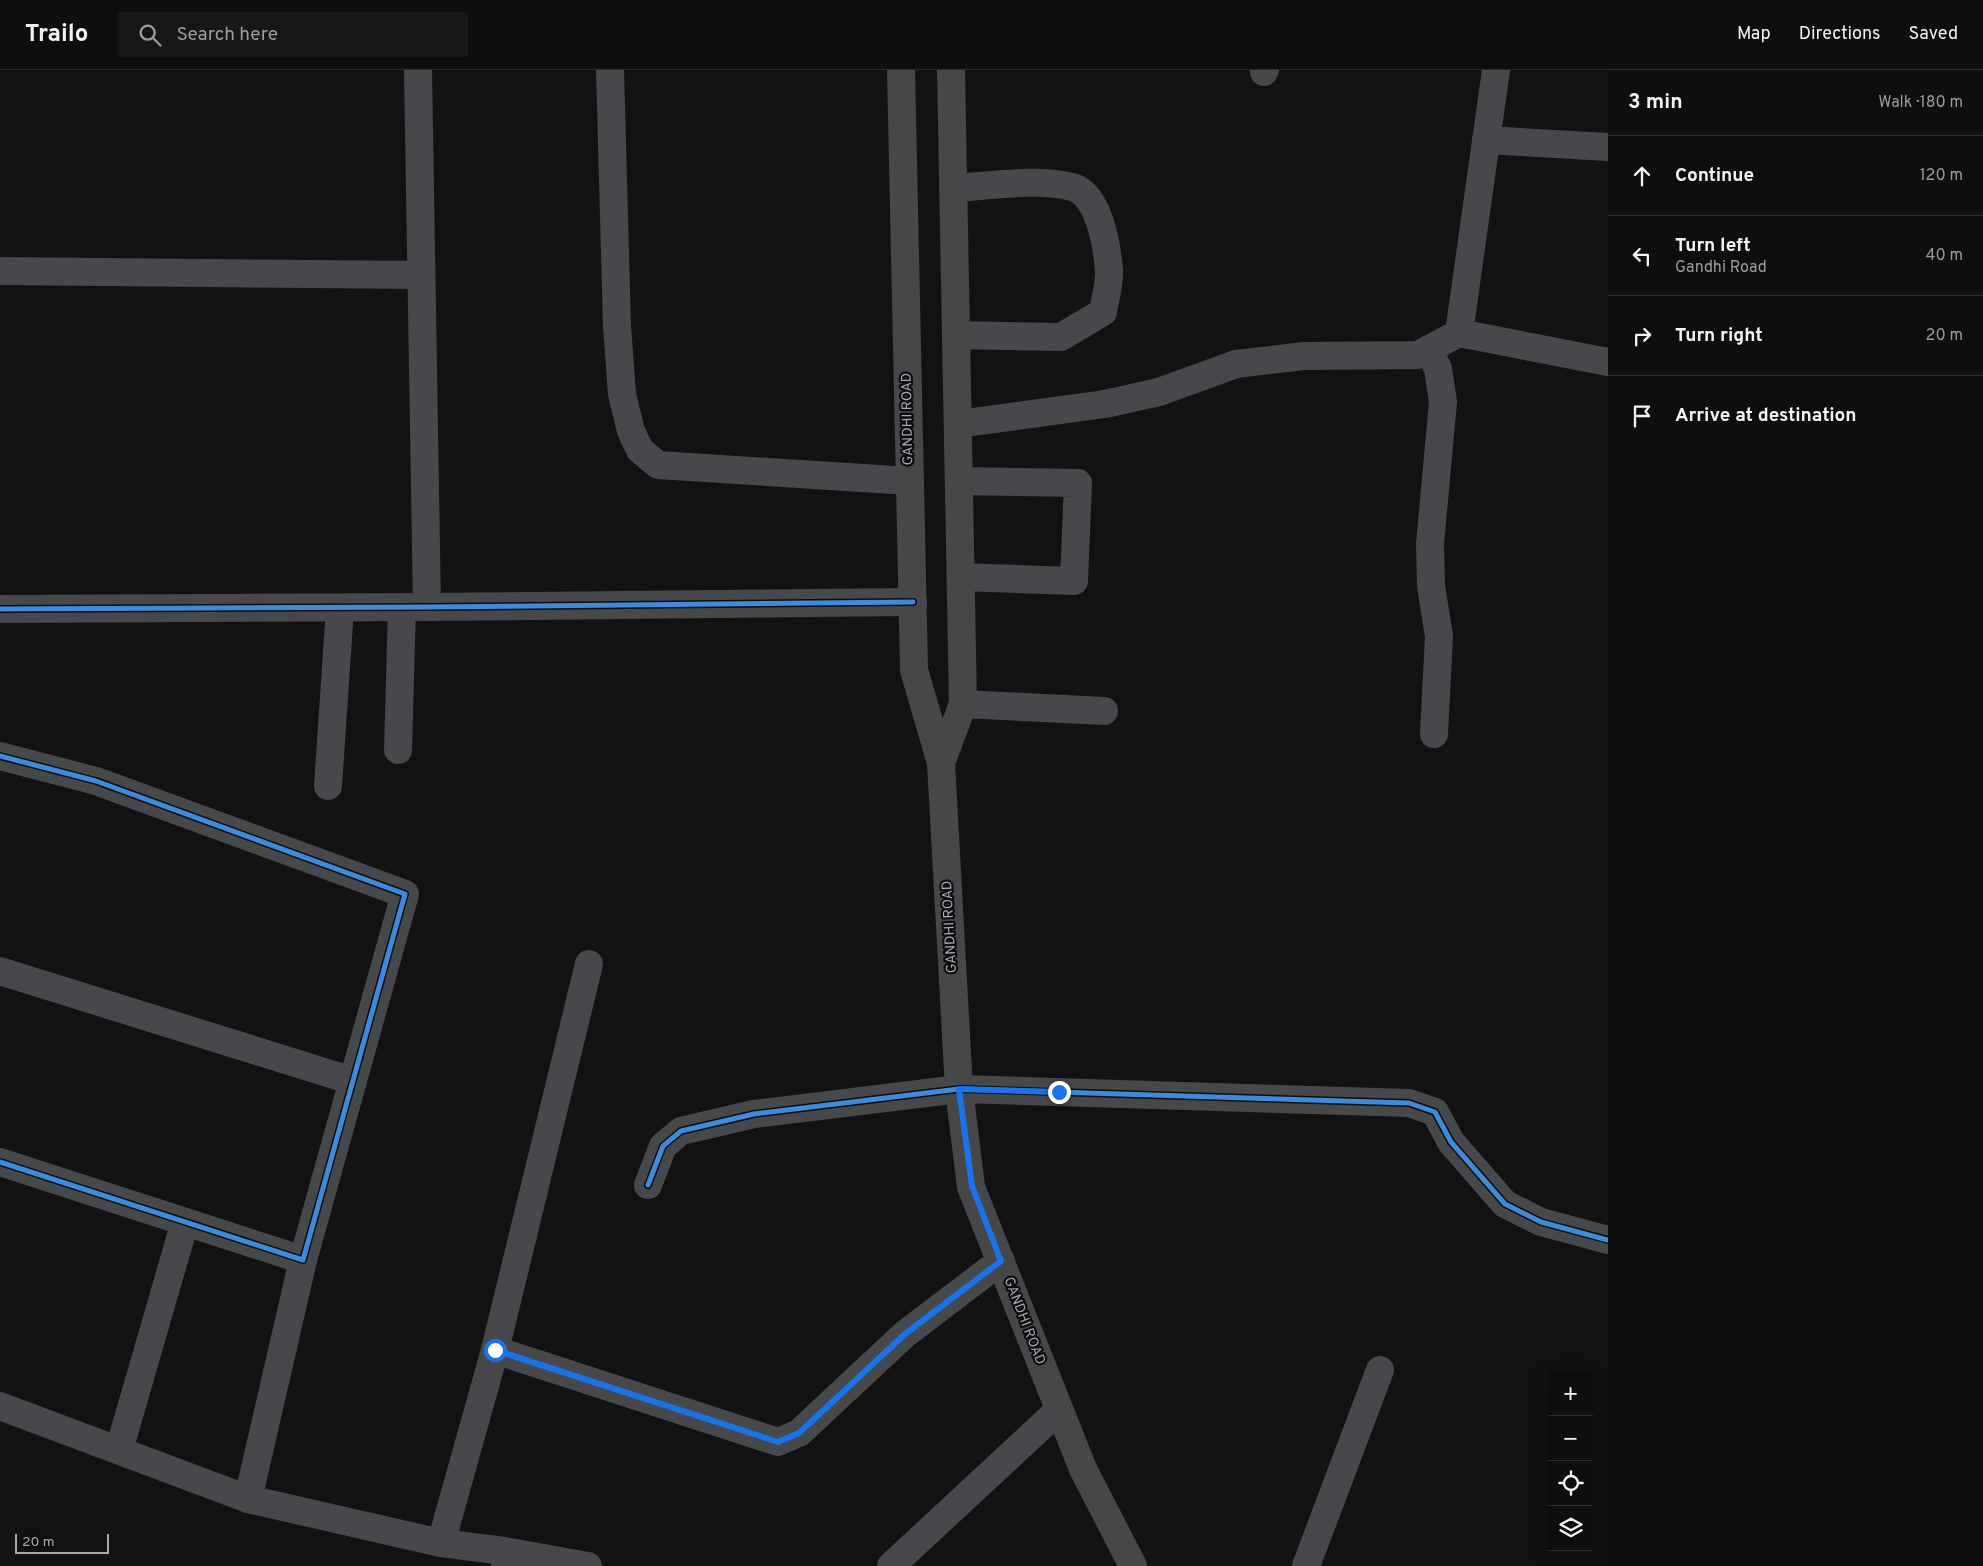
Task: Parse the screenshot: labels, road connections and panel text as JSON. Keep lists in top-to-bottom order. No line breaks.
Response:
{"streets":{"main road":["GANDHI ROAD"]},"scale_bar":"20 m","page":{"header":"Trailo","search":"Search here","nav":["Map","Directions","Saved"],"heading":["3 min","Walk · 180 m"],"list":[["Continue","120 m"],["Turn left","Gandhi Road","40 m"],["Turn right","20 m"],"Arrive at destination"],"map_buttons":["+","−"],"scale":"20 m"}}
